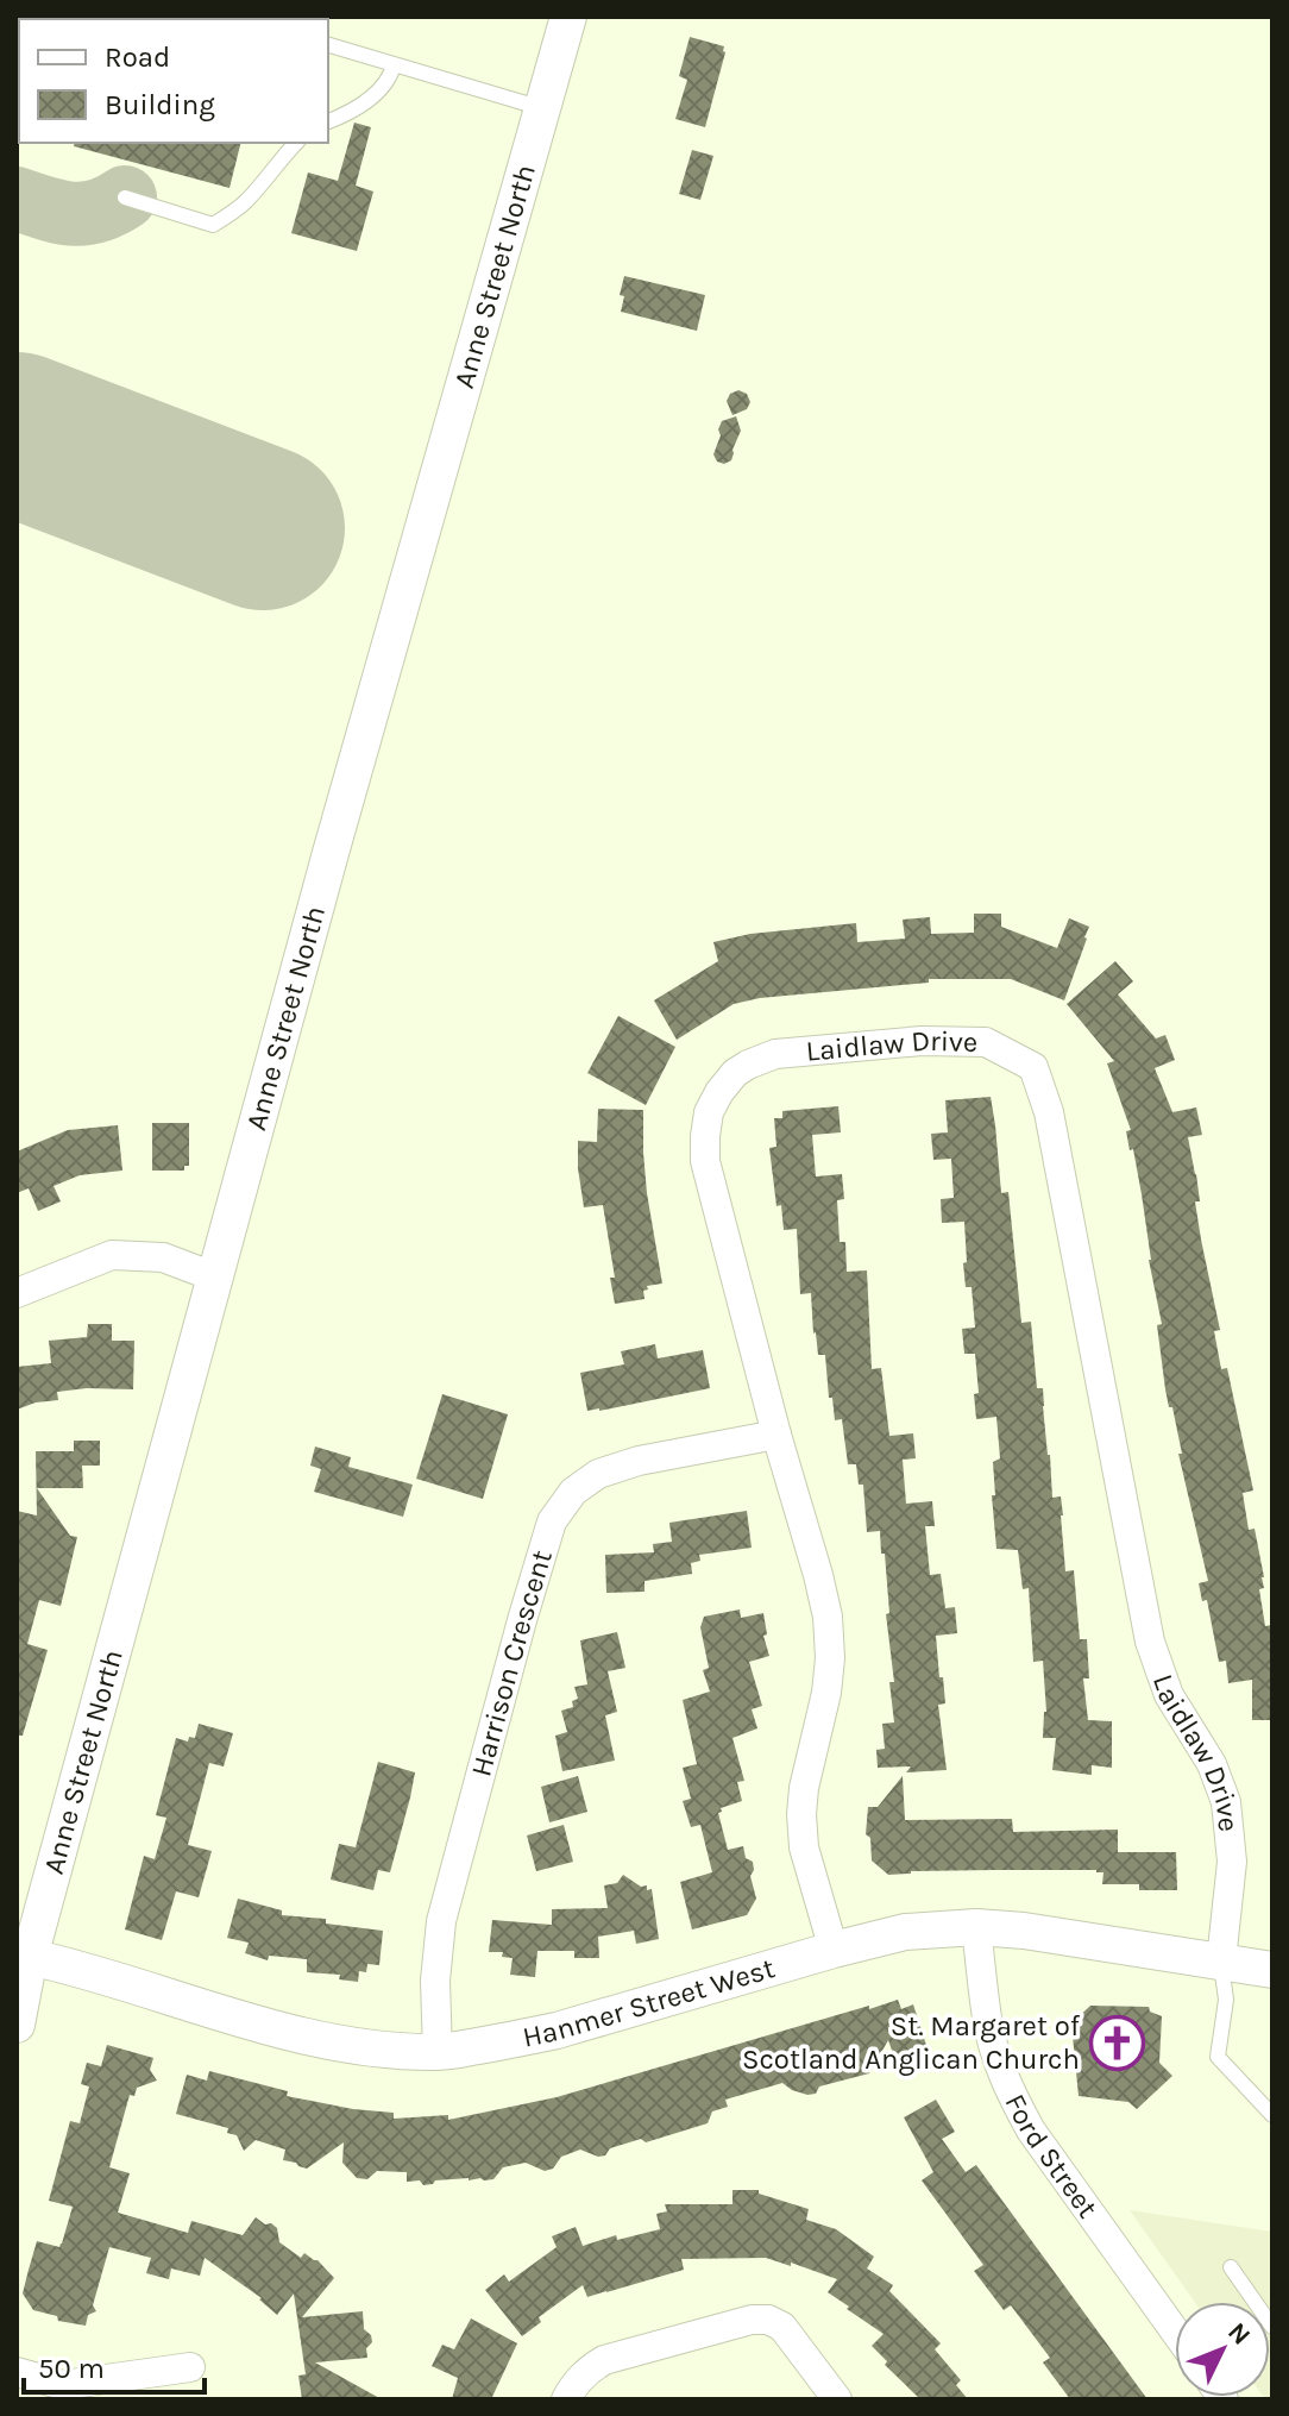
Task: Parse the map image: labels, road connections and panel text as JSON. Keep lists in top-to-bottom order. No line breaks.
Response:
{"streets":{"street":["Anne Street North","Laidlaw Drive","Harrison Crescent","Hanmer Street West","Ford Street"]},"crossings":[["Anne Street North","Hanmer Street West"],["Laidlaw Drive","Harrison Crescent"],["Laidlaw Drive","Hanmer Street West"],["Harrison Crescent","Hanmer Street West"],["Hanmer Street West","Ford Street"]],"places":{"church":["St. Margaret of Scotland Anglican Church"]},"legend":["Road","Building"],"scale_bar":"50 m","north":"top right"}
